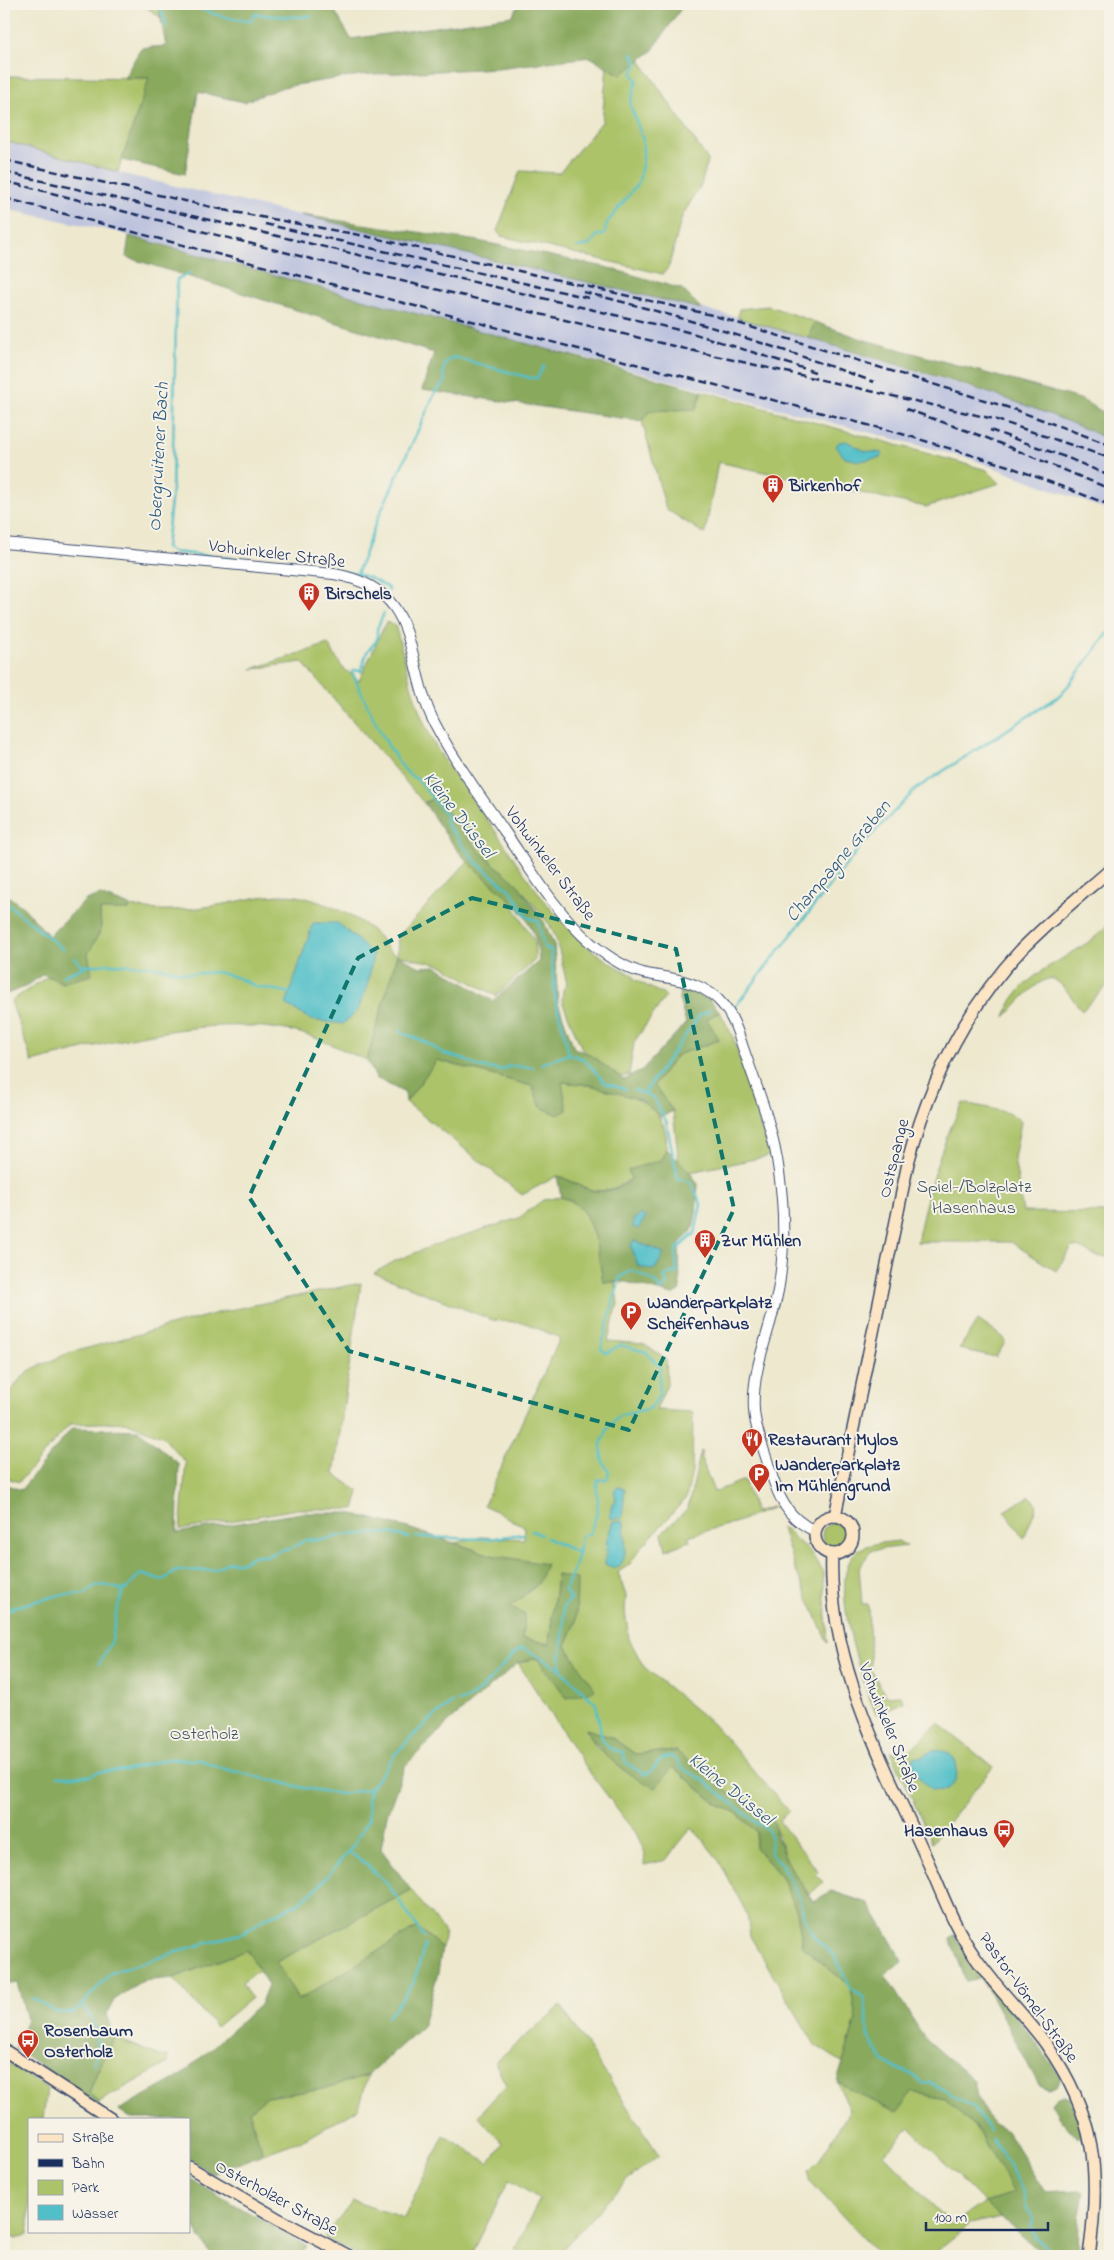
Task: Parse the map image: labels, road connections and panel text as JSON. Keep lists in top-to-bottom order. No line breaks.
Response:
{"streets":{"main road":["Vohwinkeler Straße","Ostspange","Pastor-Vömel-Straße","Osterholzer Straße"]},"crossings":[["Vohwinkeler Straße","Ostspange"],["Vohwinkeler Straße","Pastor-Vömel-Straße"]],"water":["Obergruitener Bach","Kleine Düssel","Champagne Graben"],"parks":["Spiel-/Bolzplatz Hasenhaus","Osterholz"],"places":{"building":["Birkenhof","Birschels","Zur Mühlen"],"parking":["Wanderparkplatz Scheifenhaus","Wanderparkplatz Im Mühlengrund"],"restaurant":["Restaurant Mylos"],"bus stop":["Hasenhaus","Rosenbaum Osterholz"]},"legend":["Straße","Bahn","Park","Wasser"],"scale_bar":"100 m"}
